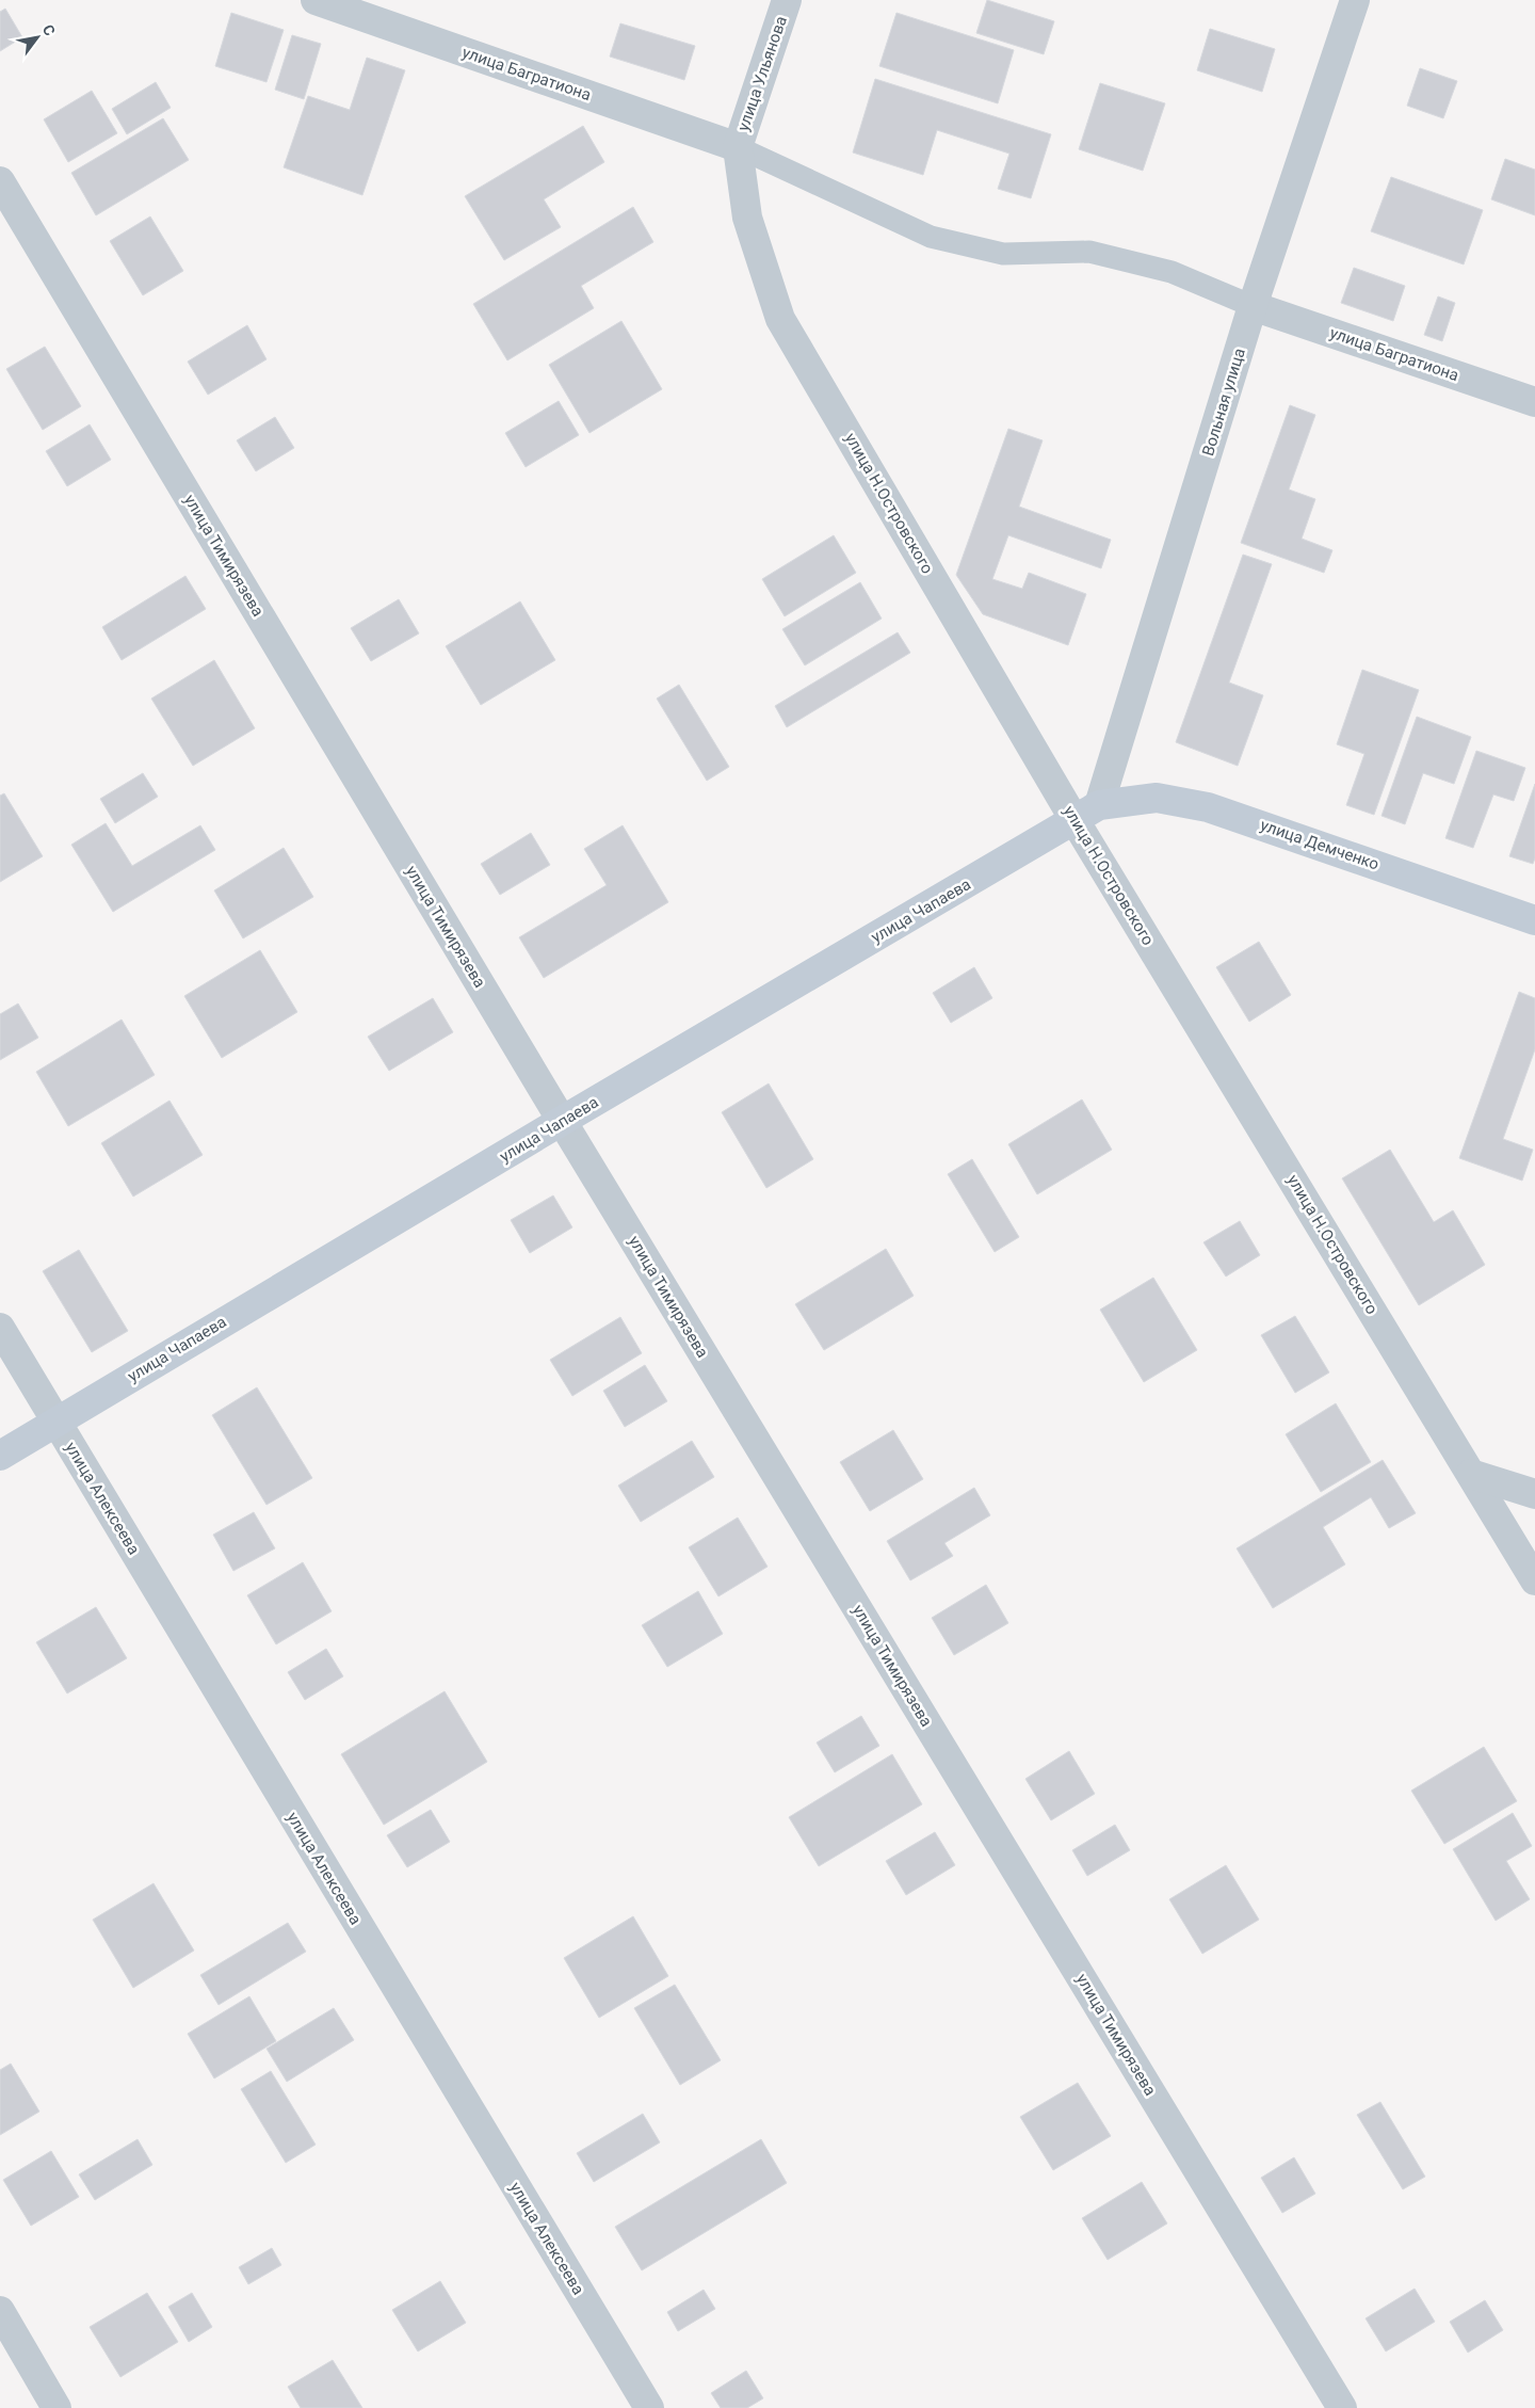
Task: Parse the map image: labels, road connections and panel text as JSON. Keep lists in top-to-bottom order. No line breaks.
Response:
{"streets":{"street":["улица Багратиона","улица Ульянова","Вольная улица","улица Н.Островского","улица Тимирязева","улица Демченко","улица Чапаева","улица Алексеева"]},"crossings":[["улица Багратиона","улица Ульянова"],["улица Багратиона","Вольная улица"],["улица Багратиона","улица Н.Островского"],["улица Ульянова","улица Н.Островского"],["Вольная улица","улица Н.Островского"],["Вольная улица","улица Демченко"],["Вольная улица","улица Чапаева"],["улица Н.Островского","улица Демченко"],["улица Н.Островского","улица Чапаева"],["улица Тимирязева","улица Чапаева"],["улица Демченко","улица Чапаева"],["улица Чапаева","улица Алексеева"]],"north":"top right"}
